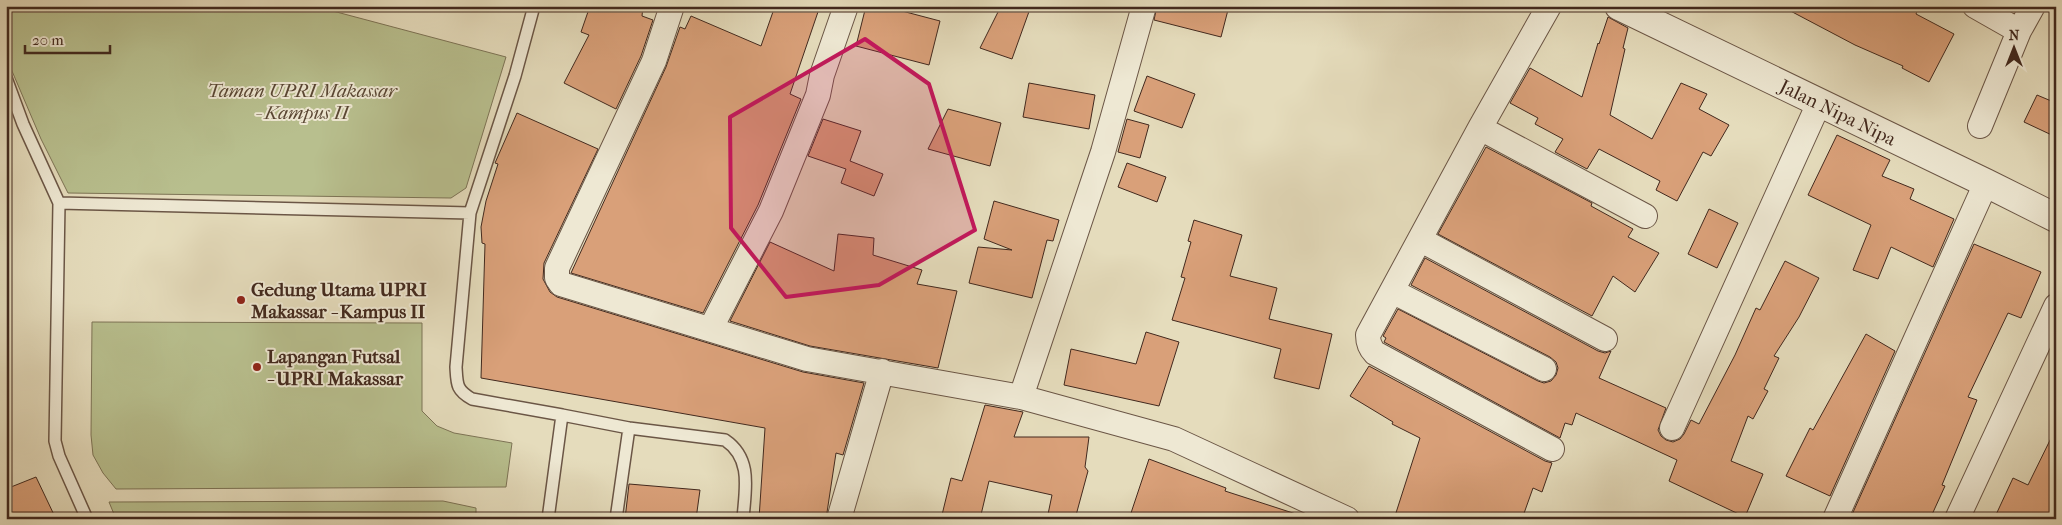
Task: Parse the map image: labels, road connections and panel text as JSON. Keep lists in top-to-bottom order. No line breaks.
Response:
{"streets":{"street":["Jalan Nipa Nipa"]},"parks":["Taman UPRI Makassar - Kampus II"],"places":["Gedung Utama UPRI Makassar - Kampus II","Lapangan Futsal - UPRI Makassar"],"scale_bar":"20 m","north":"top"}
